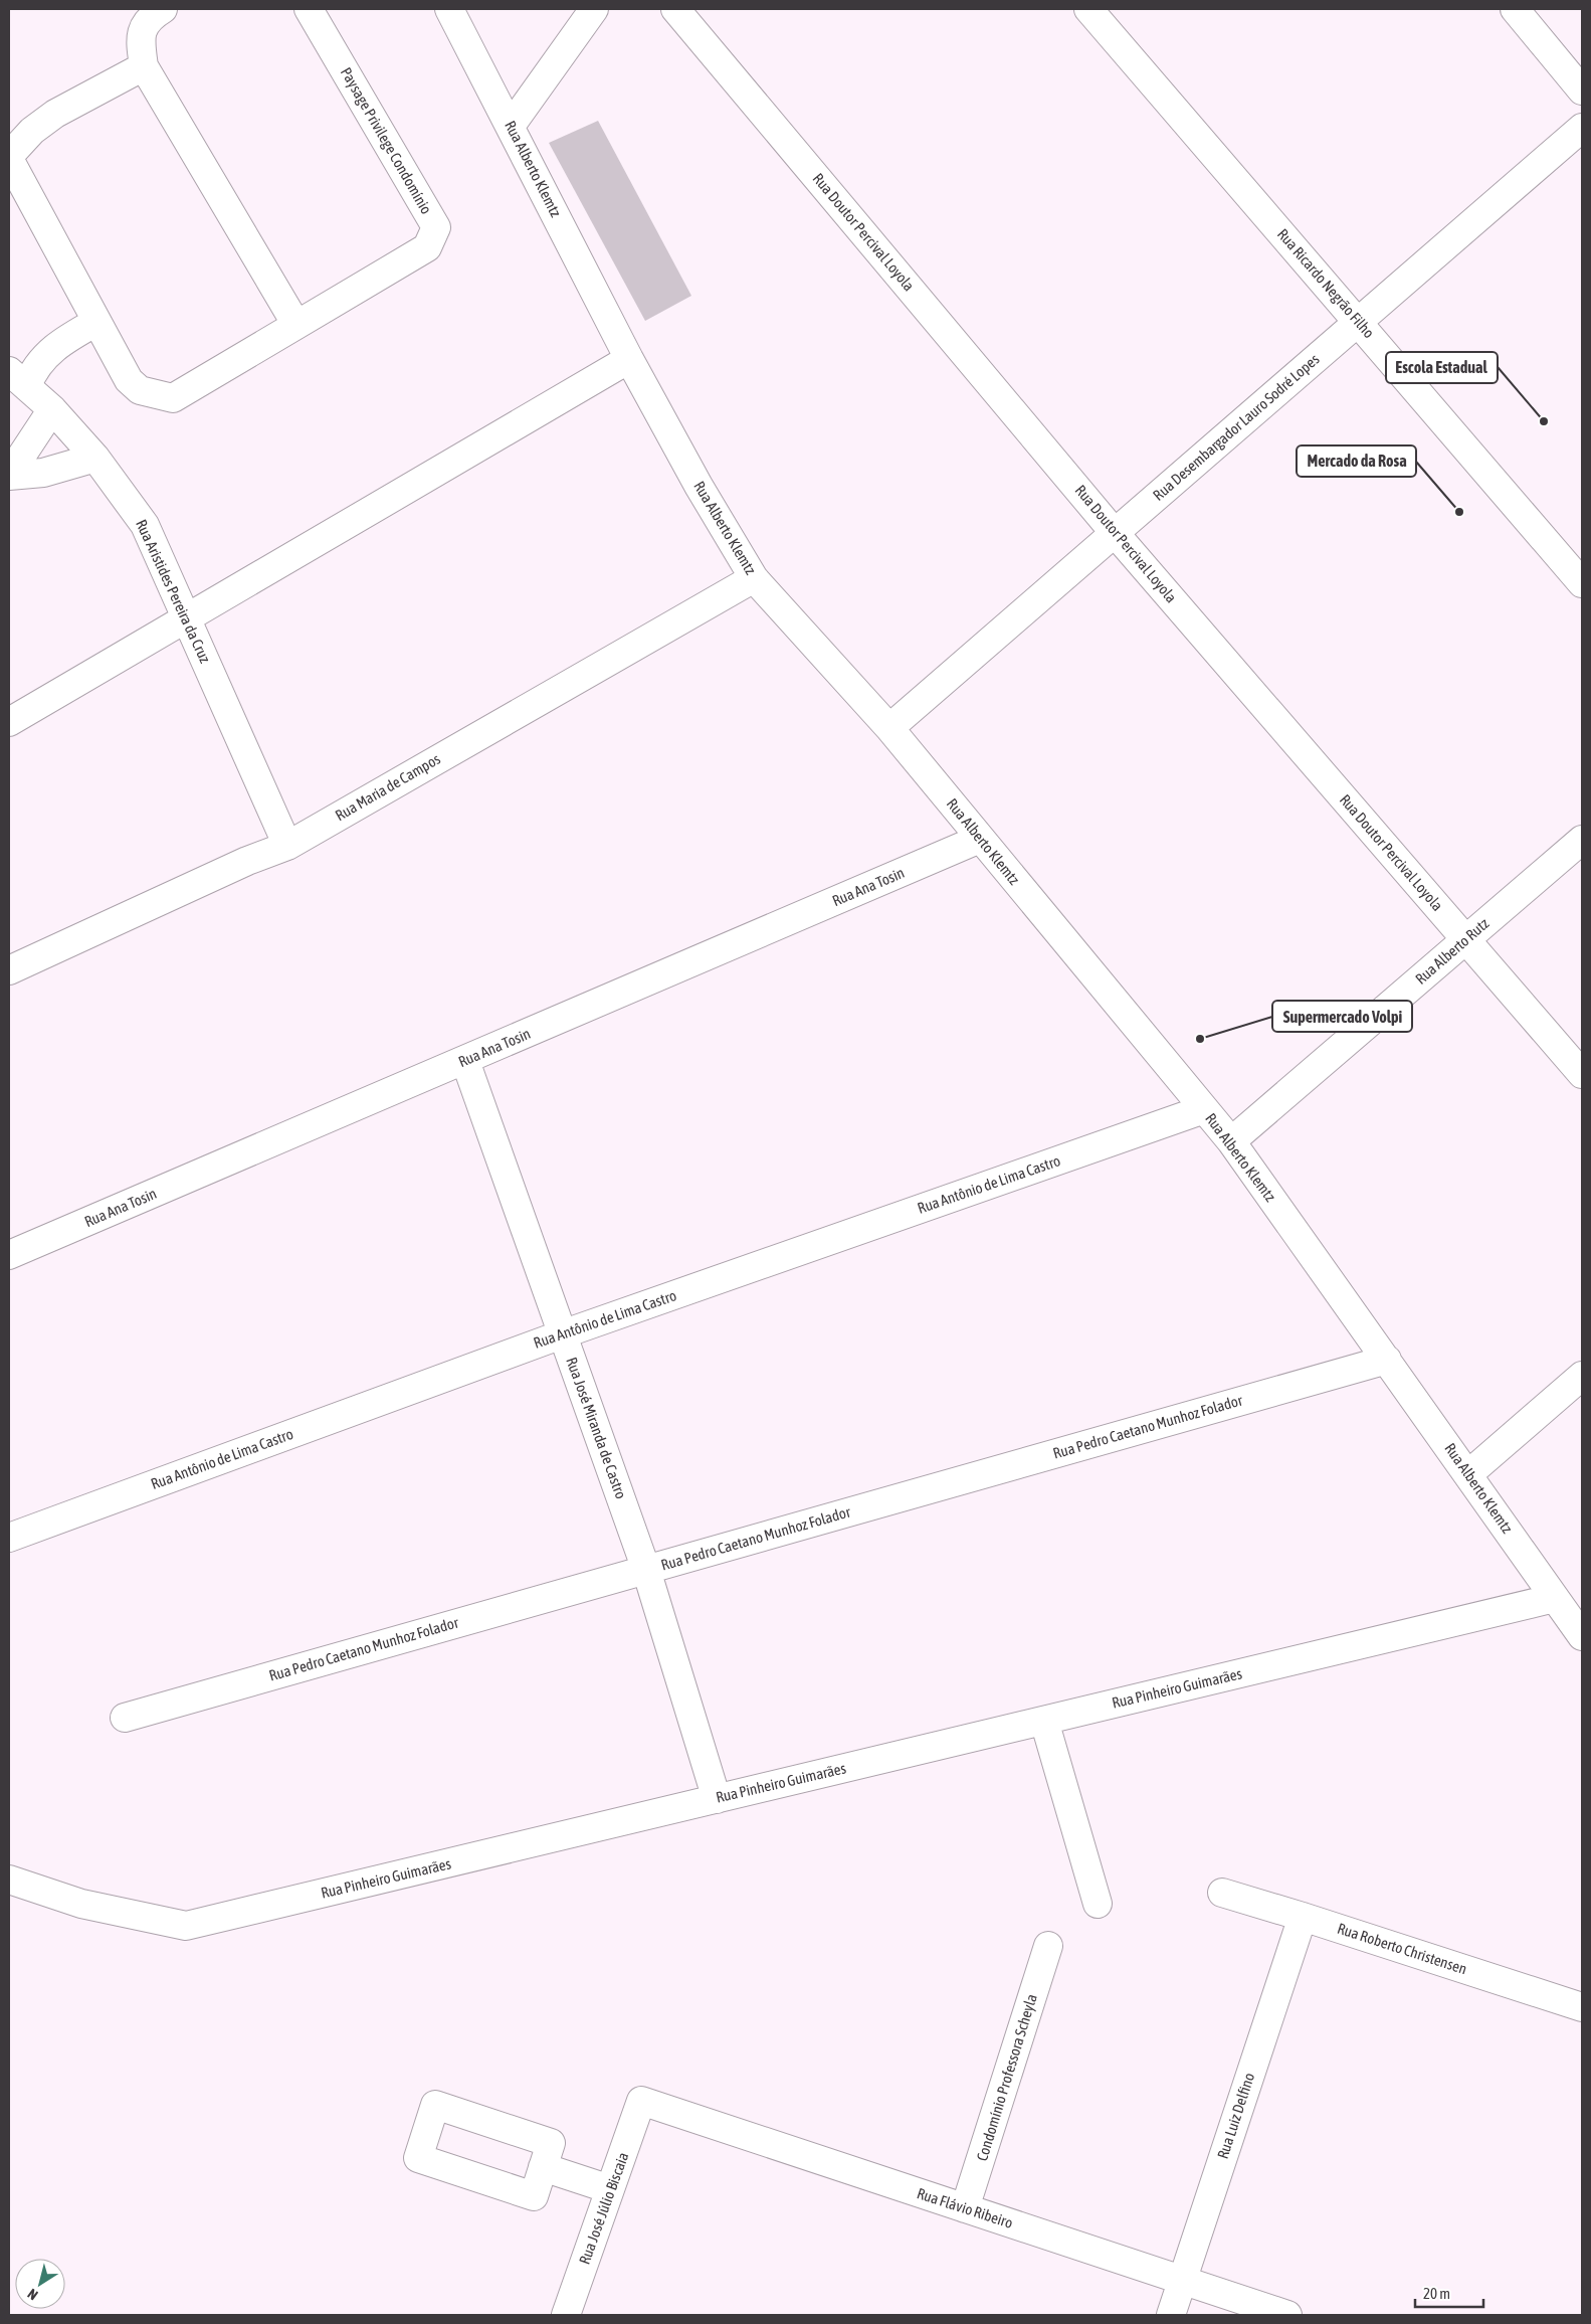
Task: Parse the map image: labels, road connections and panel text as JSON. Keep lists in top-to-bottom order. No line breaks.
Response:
{"streets":{"street":["Paysage Privilege Condomínio","Rua Alberto Klemtz","Rua Doutor Percival Loyola","Rua Ricardo Negrão Filho","Rua Desembargador Lauro Sodré Lopes","Rua Aristides Pereira da Cruz","Rua Maria de Campos","Rua Ana Tosin","Rua Alberto Rutz","Rua Antônio de Lima Castro","Rua Pedro Caetano Munhoz Folador","Rua José Miranda de Castro","Rua Pinheiro Guimarães","Rua Roberto Christensen","Condomínio Professora Scheyla","Rua Luiz Delfino","Rua José Júlio Biscaia","Rua Flávio Ribeiro"]},"crossings":[["Rua Alberto Klemtz","Rua Desembargador Lauro Sodré Lopes"],["Rua Alberto Klemtz","Rua Maria de Campos"],["Rua Alberto Klemtz","Rua Ana Tosin"],["Rua Alberto Klemtz","Rua Alberto Rutz"],["Rua Alberto Klemtz","Rua Antônio de Lima Castro"],["Rua Alberto Klemtz","Rua Pedro Caetano Munhoz Folador"],["Rua Alberto Klemtz","Rua Pinheiro Guimarães"],["Rua Doutor Percival Loyola","Rua Desembargador Lauro Sodré Lopes"],["Rua Doutor Percival Loyola","Rua Alberto Rutz"],["Rua Ricardo Negrão Filho","Rua Desembargador Lauro Sodré Lopes"],["Rua Aristides Pereira da Cruz","Rua Maria de Campos"],["Rua Ana Tosin","Rua José Miranda de Castro"],["Rua Antônio de Lima Castro","Rua José Miranda de Castro"],["Rua Pedro Caetano Munhoz Folador","Rua José Miranda de Castro"],["Rua José Miranda de Castro","Rua Pinheiro Guimarães"],["Rua Roberto Christensen","Rua Luiz Delfino"],["Condomínio Professora Scheyla","Rua Flávio Ribeiro"],["Rua Luiz Delfino","Rua Flávio Ribeiro"],["Rua José Júlio Biscaia","Rua Flávio Ribeiro"]],"places":["Escola Estadual","Mercado da Rosa","Supermercado Volpi"],"scale_bar":"20 m","north":"bottom left"}
